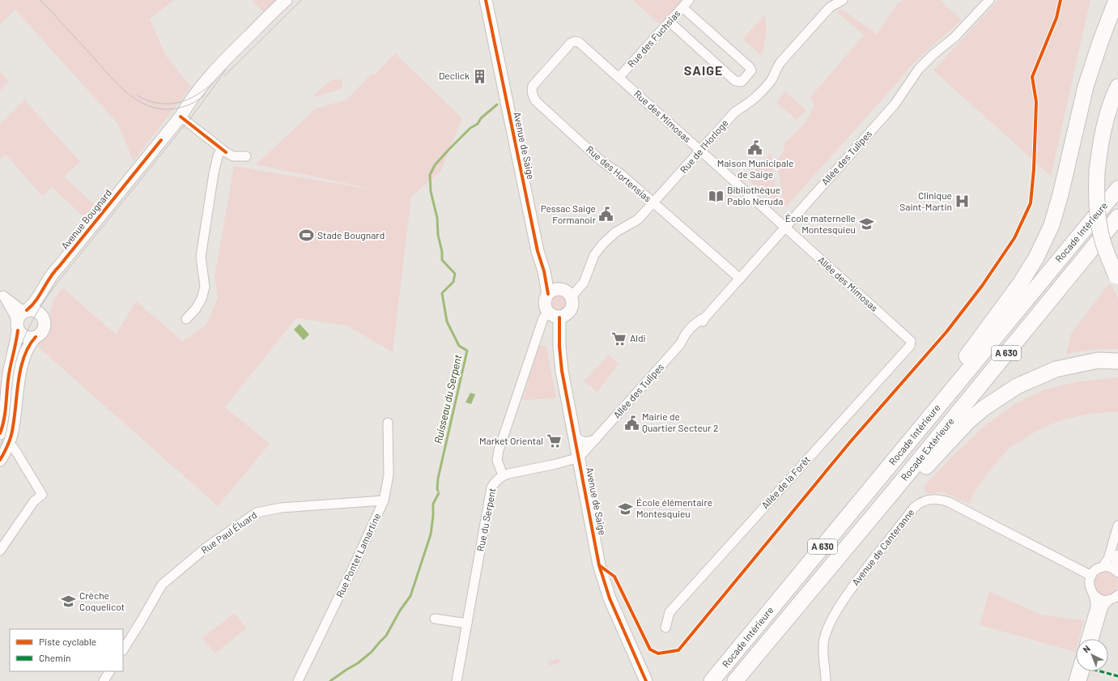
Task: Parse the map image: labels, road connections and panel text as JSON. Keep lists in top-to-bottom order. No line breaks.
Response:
{"streets":{"highway":["Rocade Intérieure","A 630","Rocade Extérieure"],"street":["Rue des Fuchsias","Rue des Mimosas","Avenue de Saige","Rue de l'Horloge","Allée des Tulipes","Rue des Hortensias","Avenue Bougnard","Allée des Mimosas","Allée de la Forêt","Rue du Serpent","Rue Paul Éluard","Avenue de Canteranne","Rue Pontet Lamartine"]},"crossings":[["Rue des Fuchsias","Rue des Mimosas"],["Rue des Mimosas","Rue de l'Horloge"],["Rue des Mimosas","Allée des Tulipes"],["Rue des Mimosas","Rue des Hortensias"],["Rue des Mimosas","Allée des Mimosas"],["Avenue de Saige","Rue de l'Horloge"],["Avenue de Saige","Allée des Tulipes"],["Avenue de Saige","Rue du Serpent"],["Rue de l'Horloge","Rue des Hortensias"],["Rue de l'Horloge","Rue du Serpent"],["Allée des Tulipes","Rue des Hortensias"],["Allée des Tulipes","Allée des Mimosas"],["Allée des Mimosas","Allée de la Forêt"],["Rue Paul Éluard","Rue Pontet Lamartine"]],"districts":["SAIGE"],"water":["Ruisseau du Serpent"],"places":{"building":["Declick"],"public building":["Maison Municipale de Saige","Pessac Saige Formanoir","Mairie de Quartier Secteur 2"],"library":["Bibliothèque Pablo Neruda"],"hospital":["Clinique Saint-Martin"],"school or university":["École maternelle Montesquieu","École élémentaire Montesquieu","Crèche Coquelicot"],"sports":["Stade Bougnard"],"supermarket":["Aldi","Market Oriental"]},"legend":["Piste cyclable","Chemin"],"north":"top left"}
